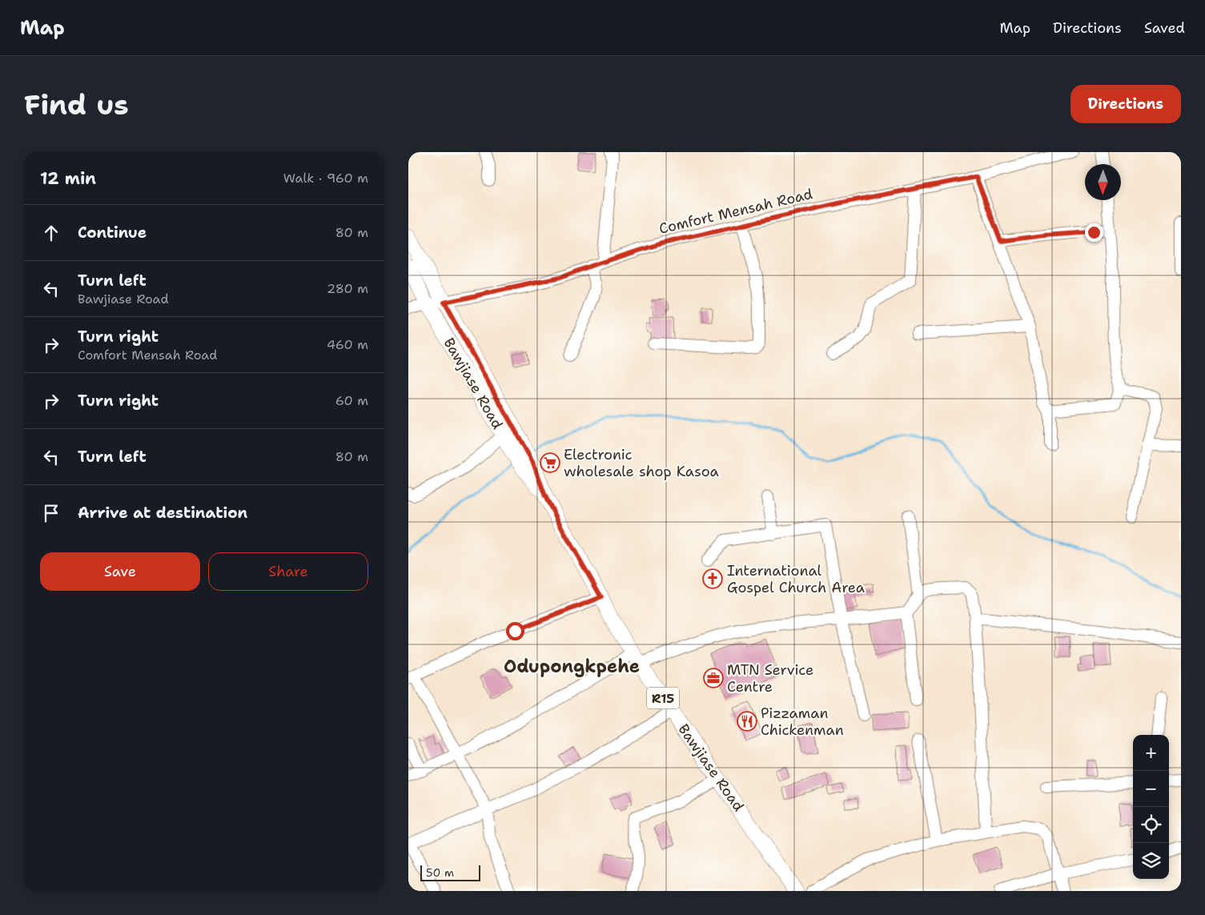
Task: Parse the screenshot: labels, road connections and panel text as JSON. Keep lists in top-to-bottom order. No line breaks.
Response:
{"streets":{"main road":["Bawjiase Road","R15"],"street":["Comfort Mensah Road"]},"crossings":[["Comfort Mensah Road","Bawjiase Road"]],"districts":["Odupongkpehe"],"places":{"supermarket":["Electronic wholesale shop Kasoa"],"church":["International Gospel Church Area"],"office":["MTN Service Centre"],"restaurant":["Pizzaman Chickenman"]},"scale_bar":"50 m","north":"bottom","page":{"header":"Map","nav":["Map","Directions","Saved"],"buttons":["Directions",["Save","Share"]],"title":"Find us","heading":["12 min","Walk · 960 m"],"list":[["Continue","80 m"],["Turn left","Bawjiase Road","280 m"],["Turn right","Comfort Mensah Road","460 m"],["Turn right","60 m"],["Turn left","80 m"],"Arrive at destination"],"map_buttons":["+","−"],"scale":"50 m"}}
